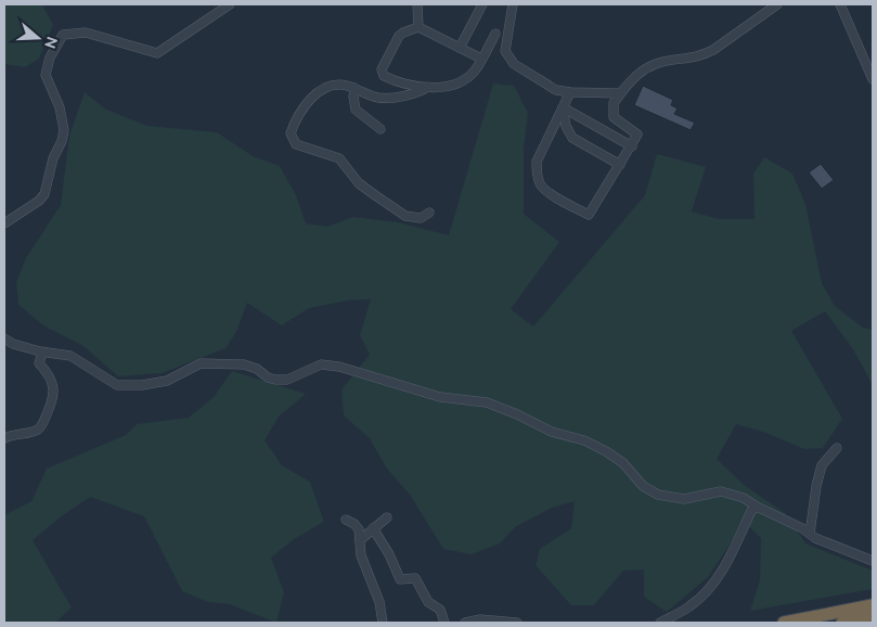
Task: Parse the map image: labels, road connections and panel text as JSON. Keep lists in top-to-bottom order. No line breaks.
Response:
{"north":"right"}
